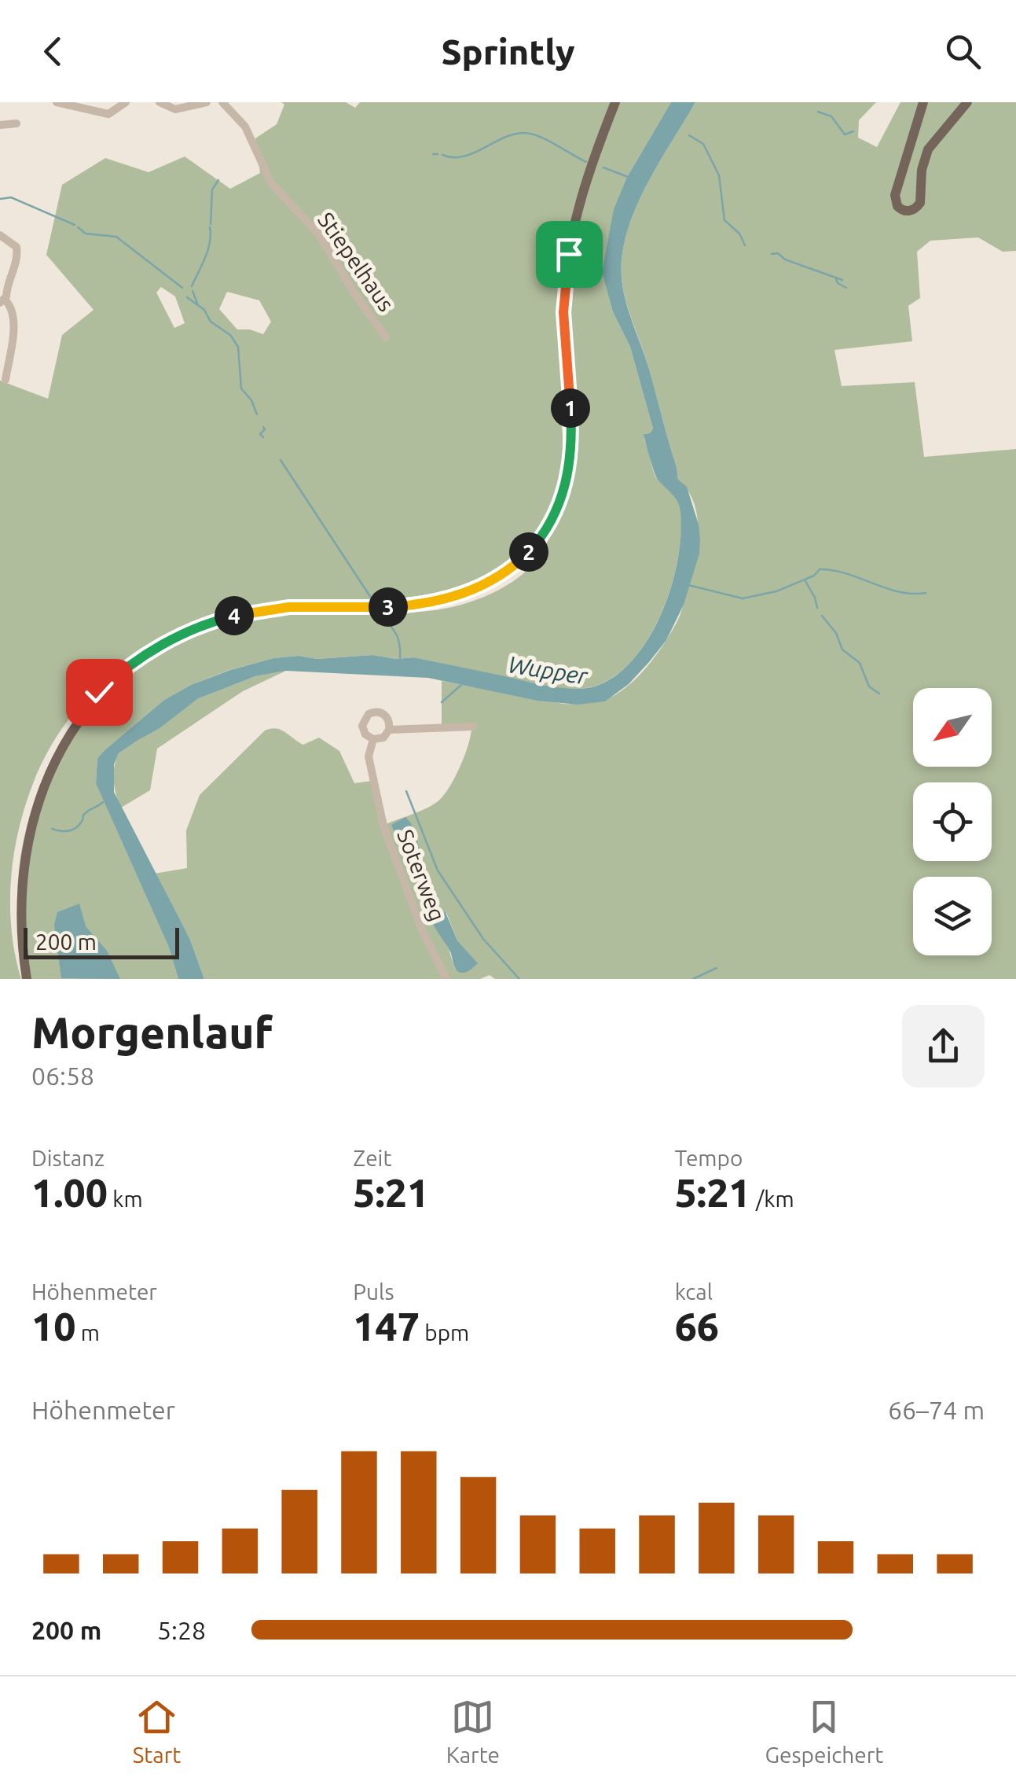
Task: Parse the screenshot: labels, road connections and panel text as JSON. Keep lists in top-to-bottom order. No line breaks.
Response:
{"streets":{"street":["Stiepelhaus","Soterweg"]},"water":["Wupper"],"scale_bar":"200 m","north":"bottom left","page":{"header":"Sprintly","pins":["1","2","3","4"],"scale":"200 m","heading":["Morgenlauf","06:58"],"stats":[["Distanz","1.00 km"],["Zeit","5:21"],["Tempo","5:21 /km"],["Höhenmeter","10 m"],["Puls","147 bpm"],["kcal","66"]],"chart":["Höhenmeter","66–74 m"],"list":[{"name":"200 m","note":"5:28"}],"tabs":["Start","Karte","Gespeichert"]}}
